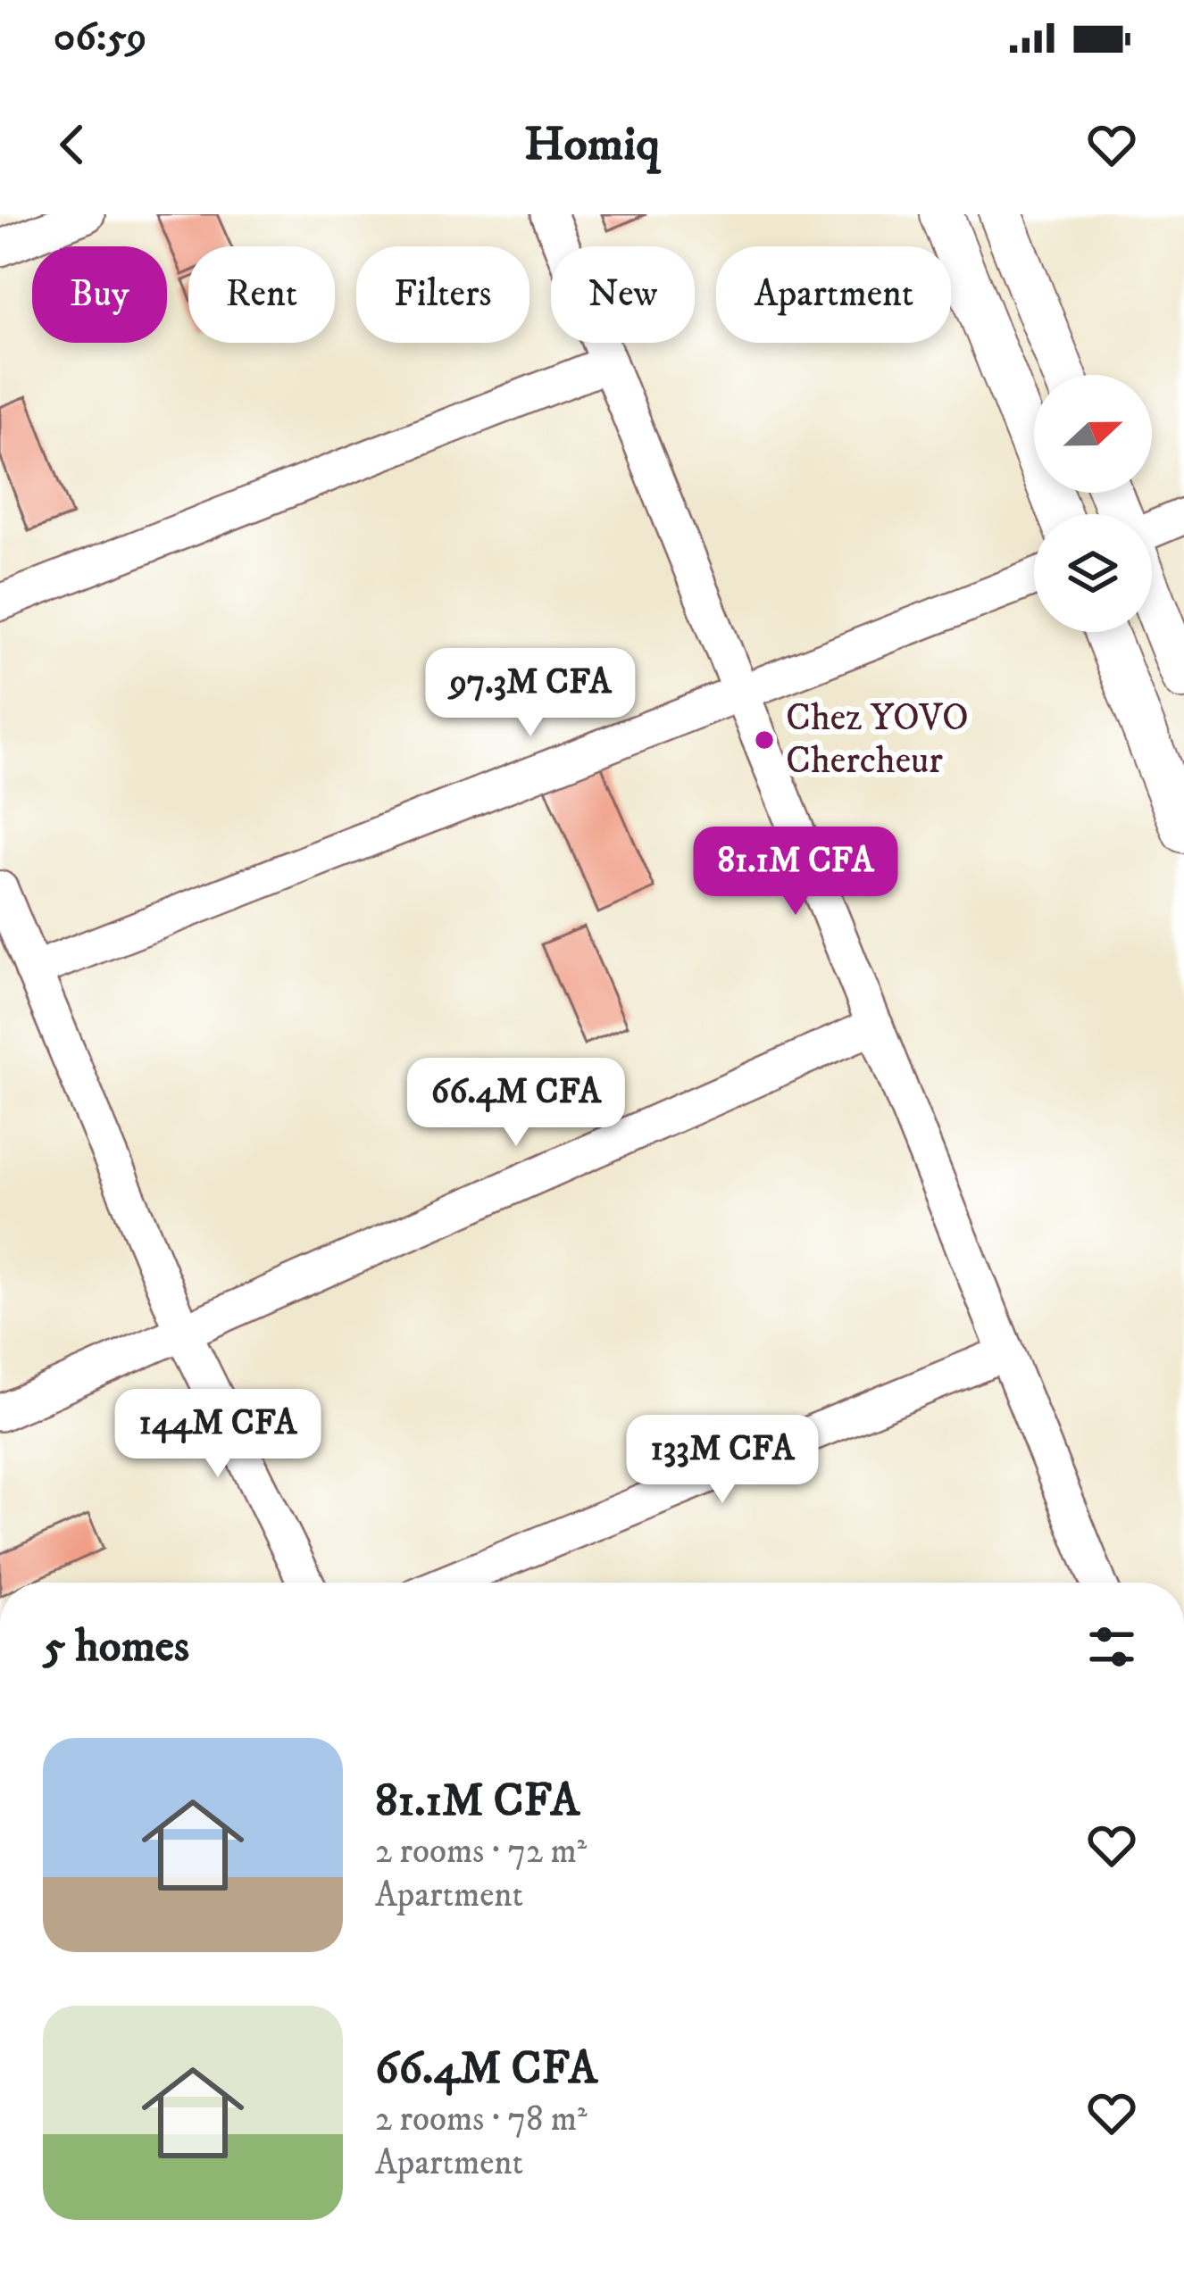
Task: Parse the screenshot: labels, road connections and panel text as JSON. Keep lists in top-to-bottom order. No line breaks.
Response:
{"places":["Chez YOVO Chercheur"],"north":"right","page":{"status":"06:59","header":"Homiq","chip":["Buy","Rent","Filters","New","Apartment"],"price":["97.3M CFA","81.1M CFA","66.4M CFA","144M CFA","133M CFA"],"heading":"5 homes","list":[{"name":"81.1M CFA","note":"2 rooms · 72 m² · Apartment"},{"name":"66.4M CFA","note":"2 rooms · 78 m² · Apartment"}]}}
